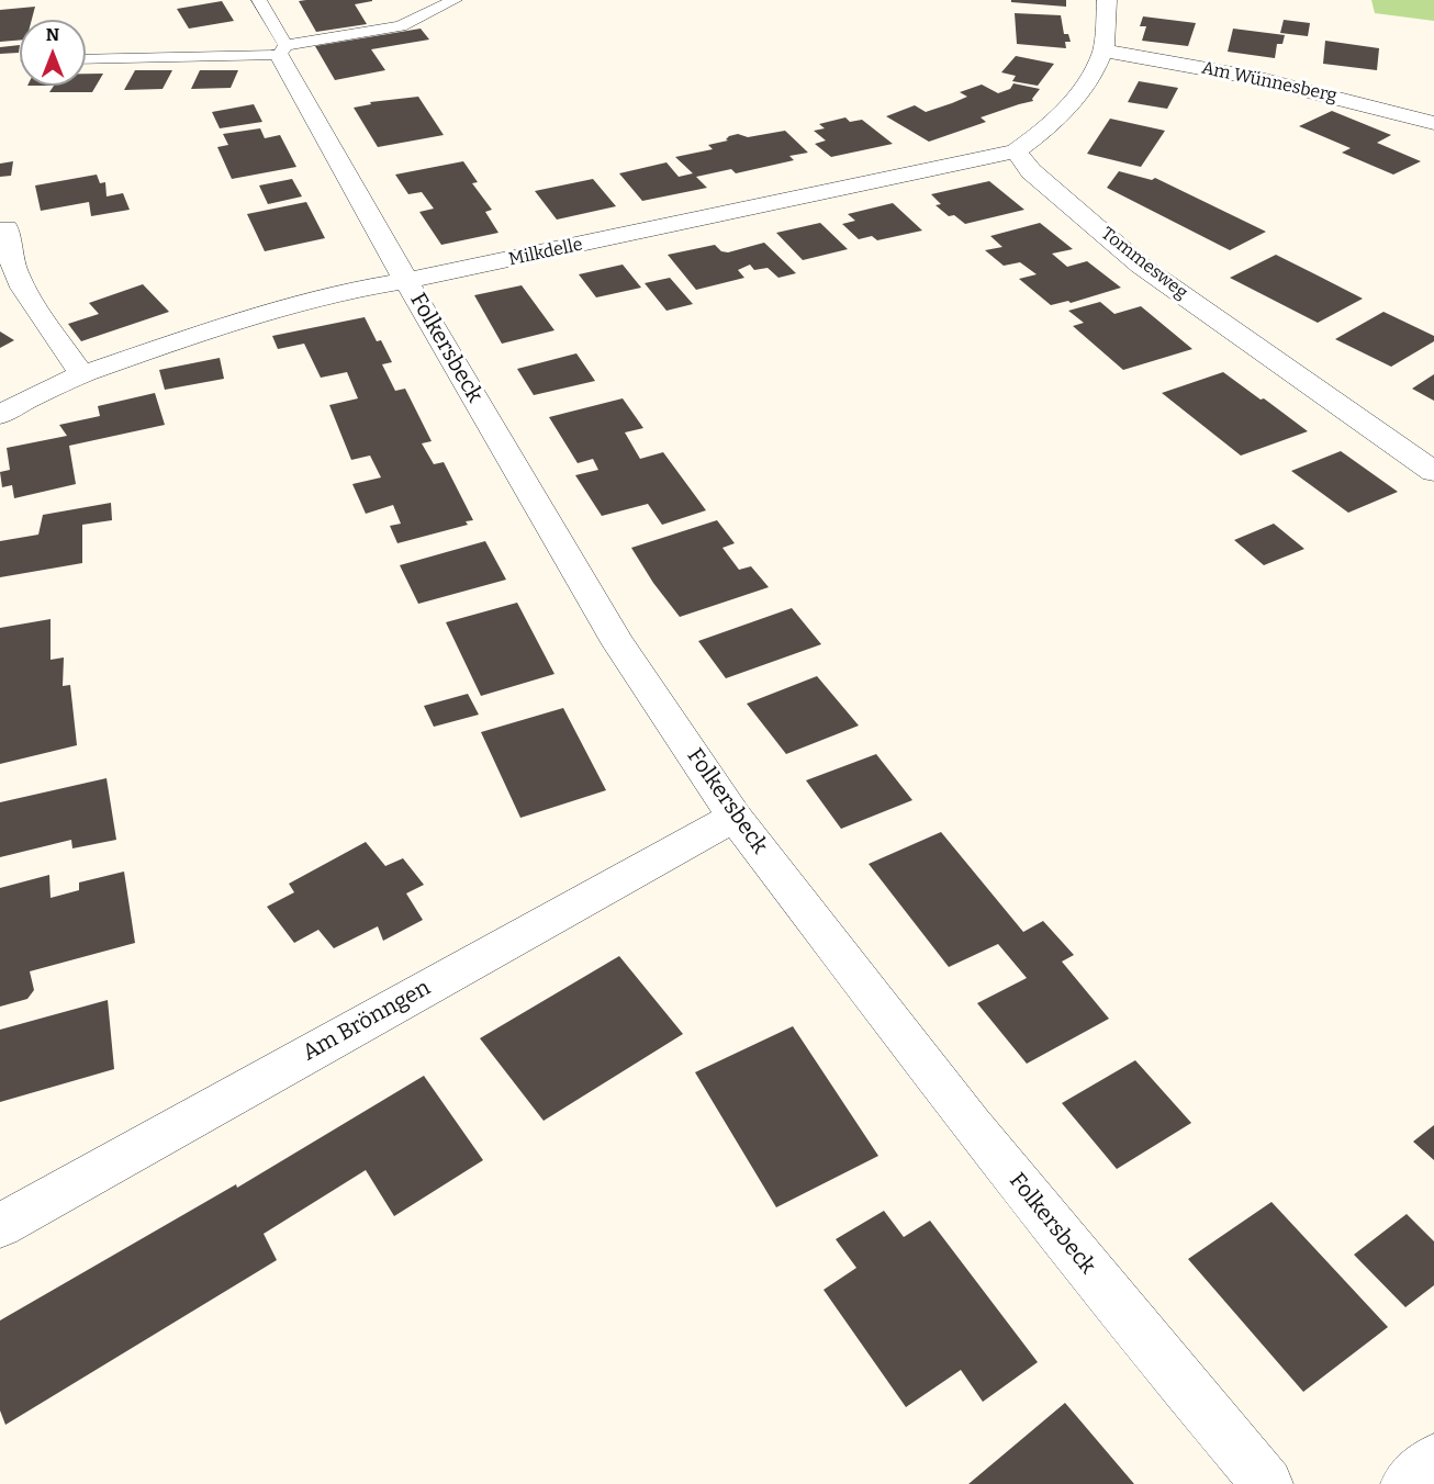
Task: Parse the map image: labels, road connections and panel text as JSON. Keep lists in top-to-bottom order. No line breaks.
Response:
{"streets":{"street":["Am Wünnesberg","Milkdelle","Tommesweg","Folkersbeck","Am Brönngen"]},"crossings":[["Milkdelle","Tommesweg"],["Milkdelle","Folkersbeck"],["Folkersbeck","Am Brönngen"]],"north":"top"}
